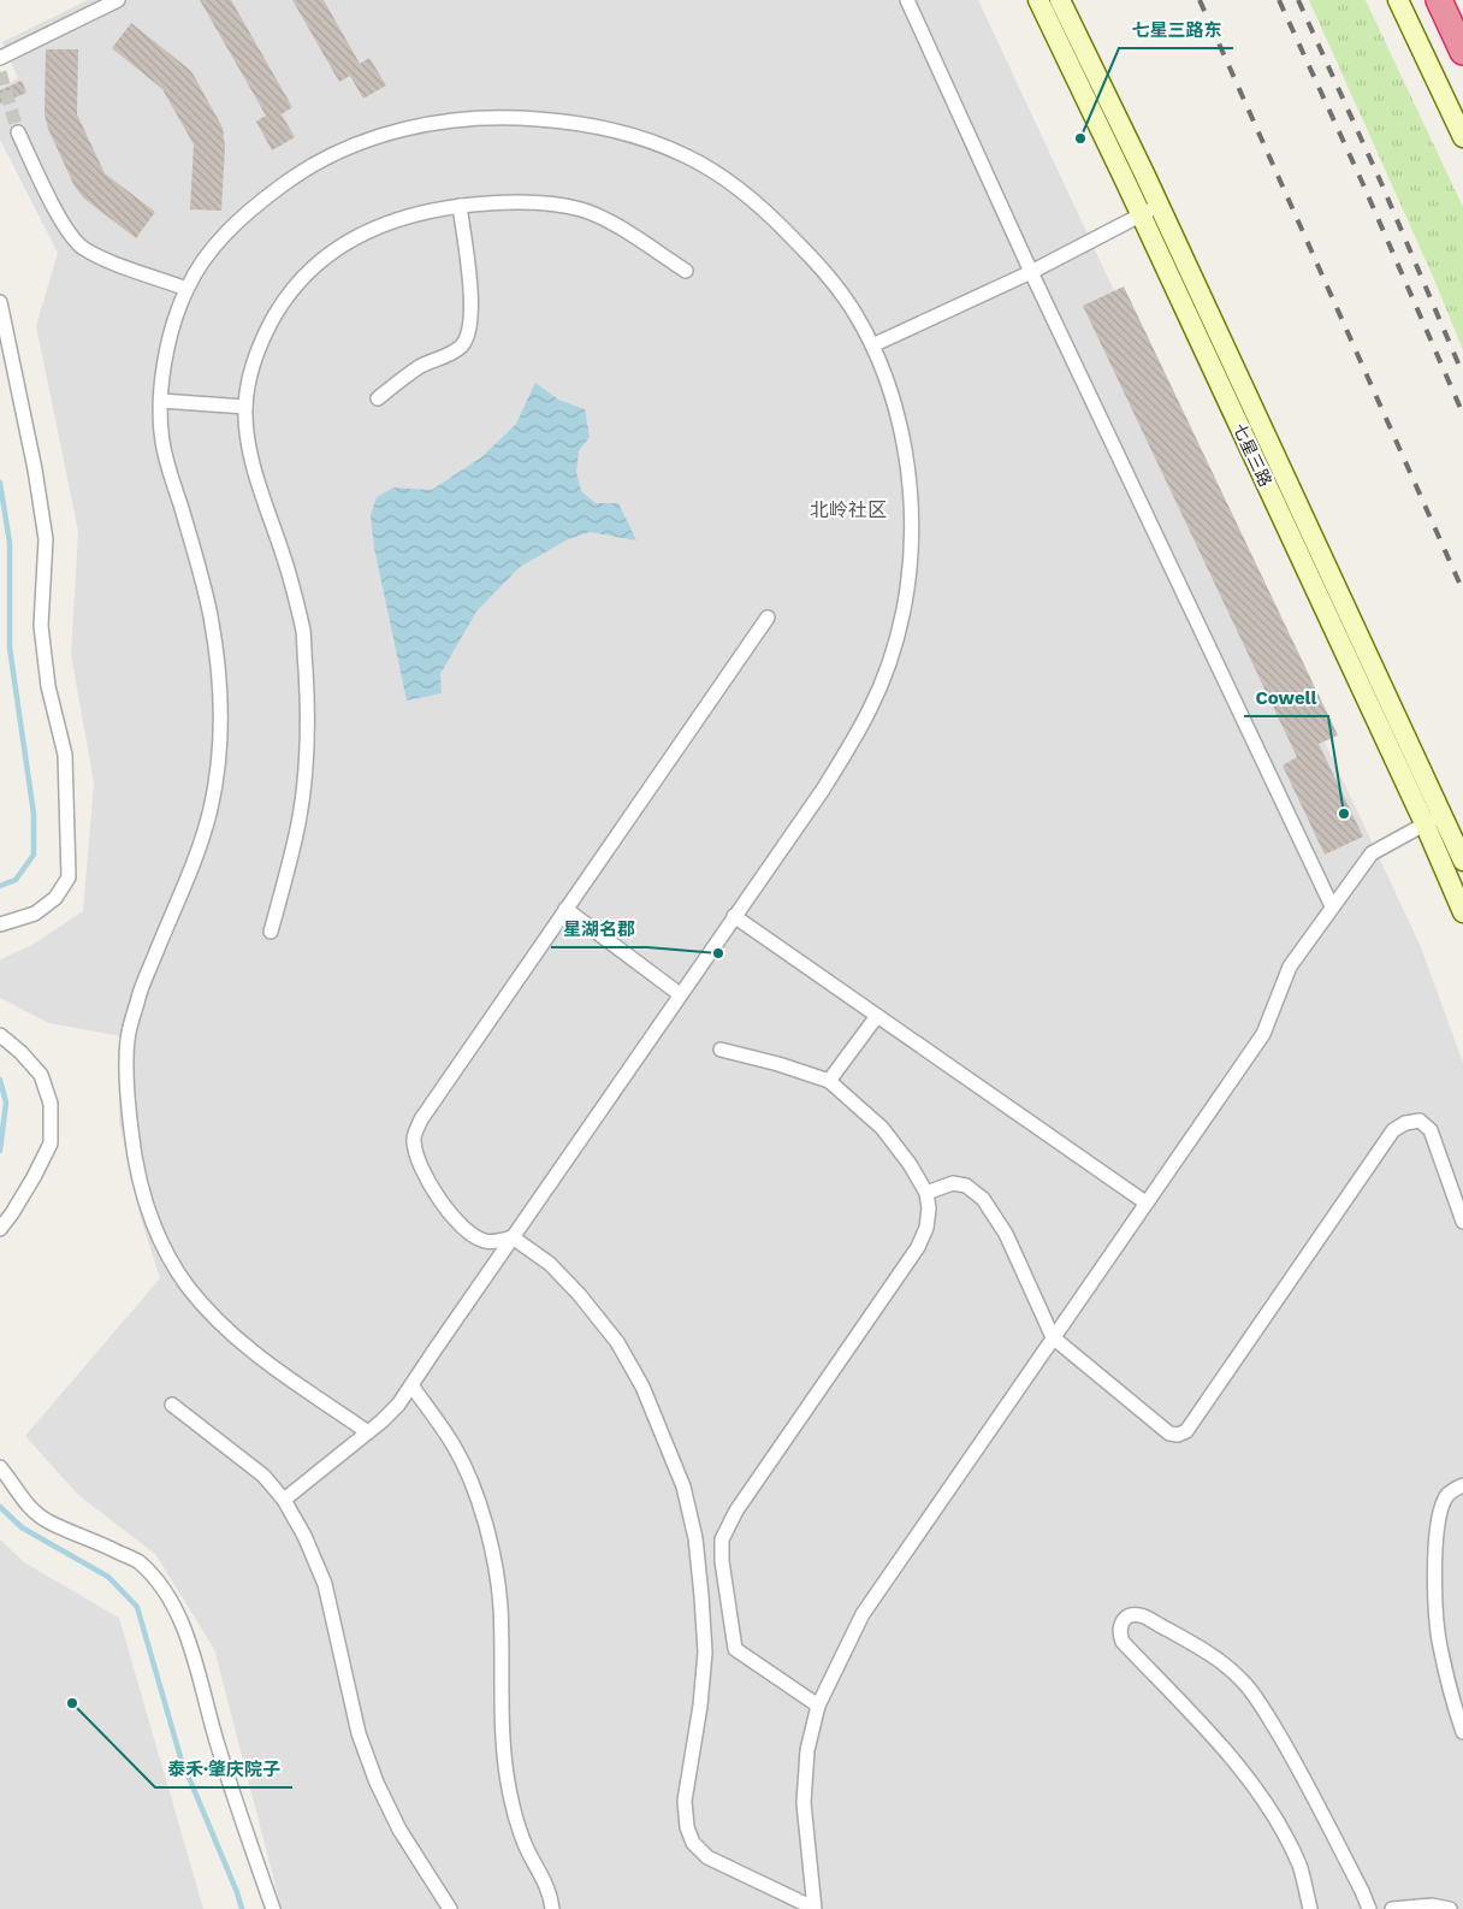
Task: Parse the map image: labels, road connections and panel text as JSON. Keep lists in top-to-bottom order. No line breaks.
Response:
{"streets":{"street":["七星三路"]},"districts":["北岭社区"],"places":["七星三路东","Cowell","星湖名郡","泰禾·肇庆院子"]}
